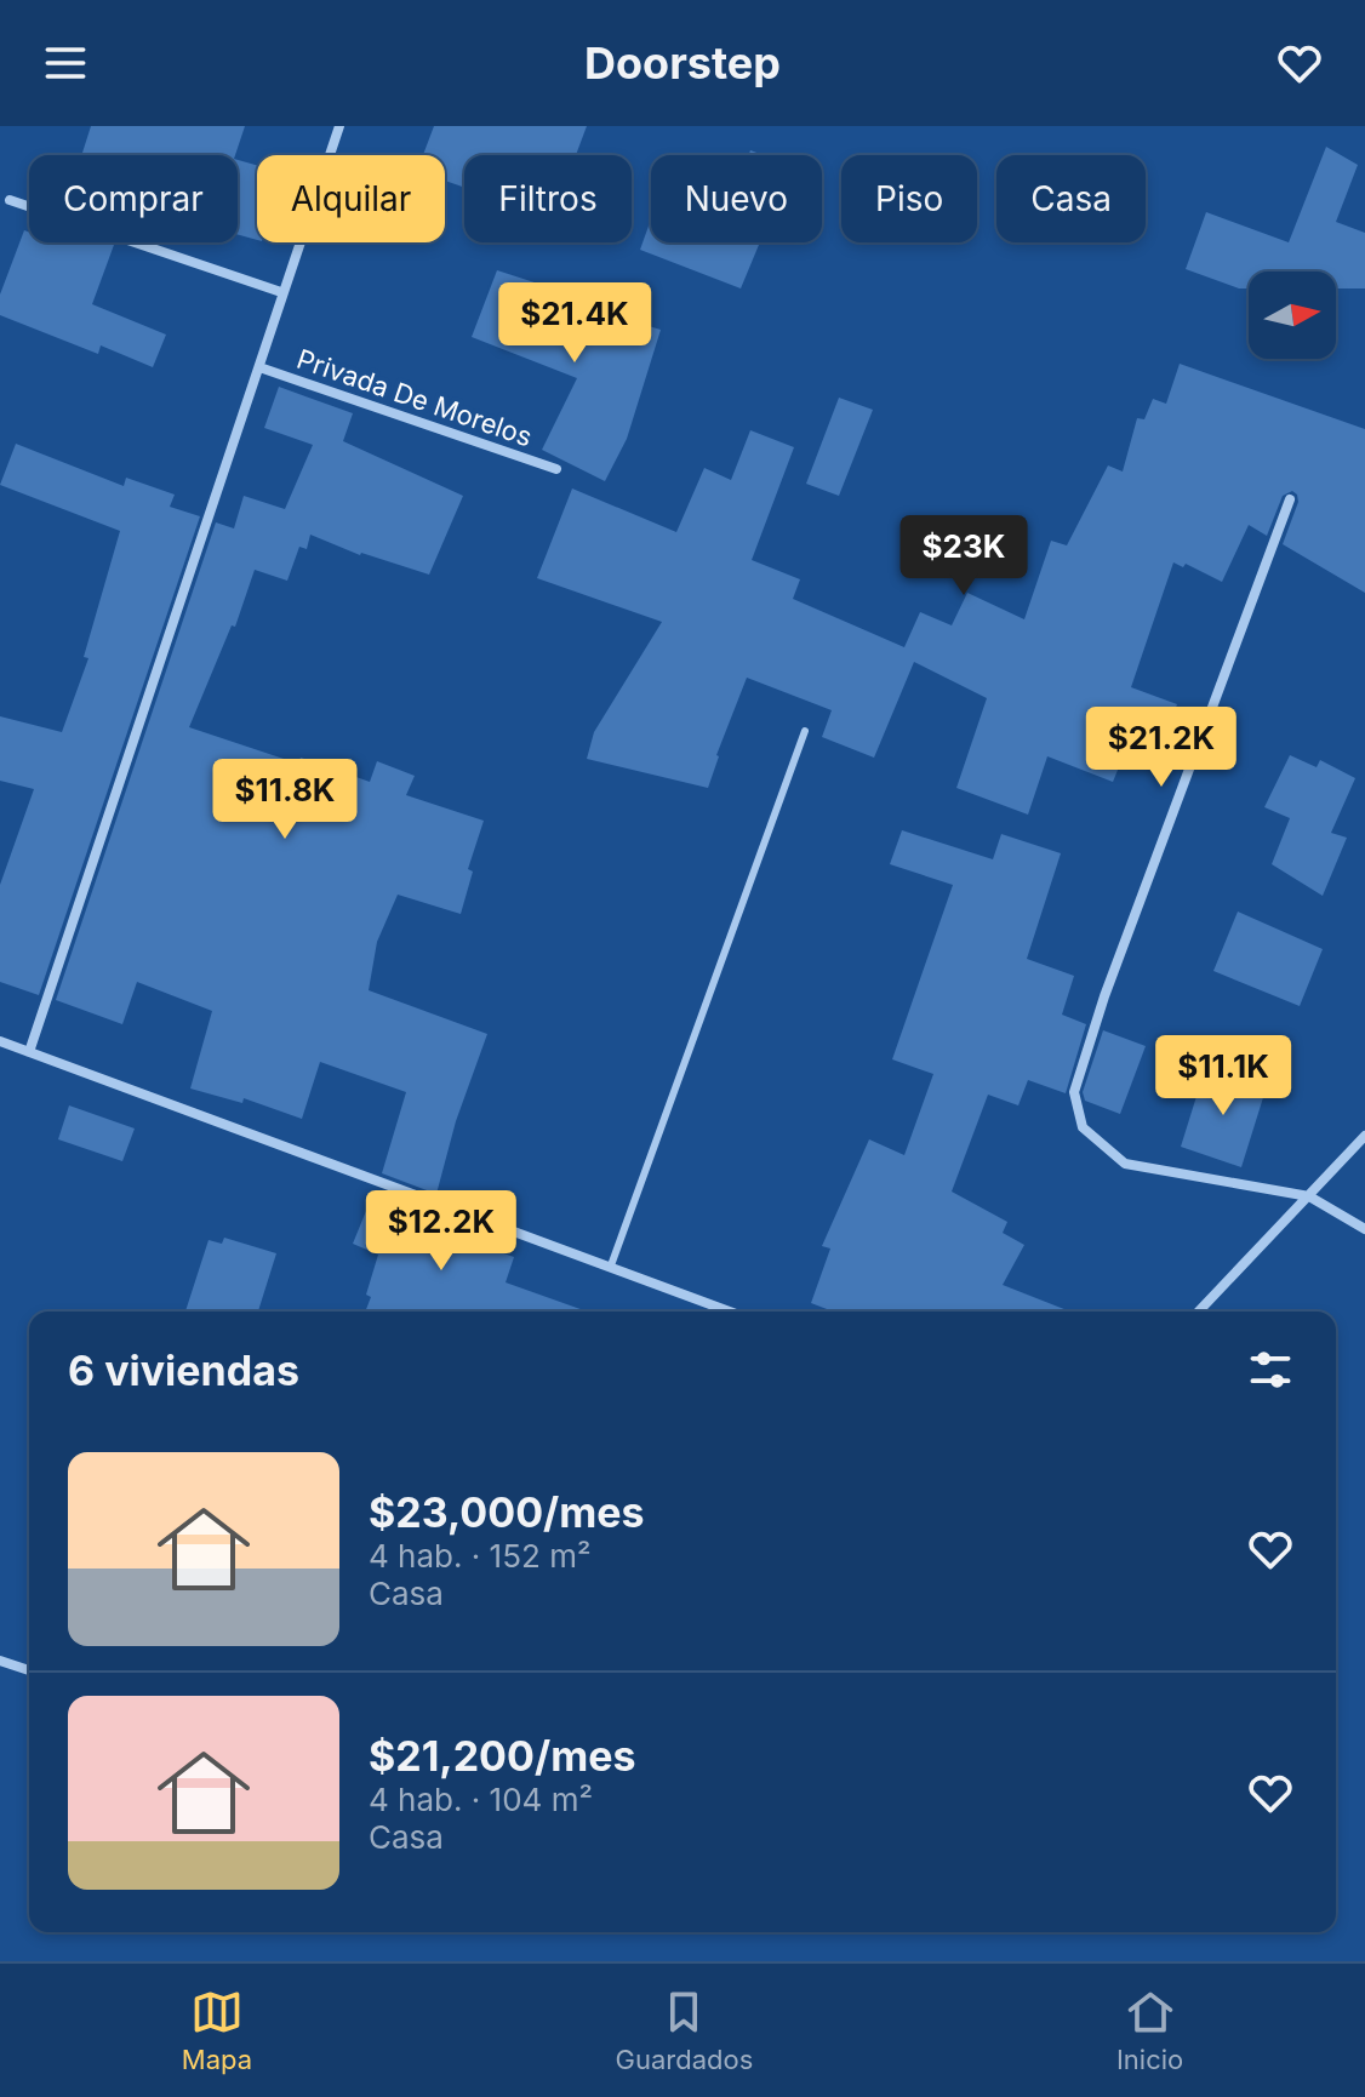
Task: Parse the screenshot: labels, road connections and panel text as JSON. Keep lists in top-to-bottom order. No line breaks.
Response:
{"streets":{"street":["Privada De Morelos"]},"north":"right","page":{"header":"Doorstep","chip":["Comprar","Alquilar","Filtros","Nuevo","Piso","Casa"],"price":["$21.4K","$23K","$21.2K","$11.8K","$11.1K","$12.2K"],"heading":"6 viviendas","list":[{"name":"$23,000/mes","note":"4 hab. · 152 m² · Casa"},{"name":"$21,200/mes","note":"4 hab. · 104 m² · Casa"}],"tabs":["Mapa","Guardados","Inicio"]}}
